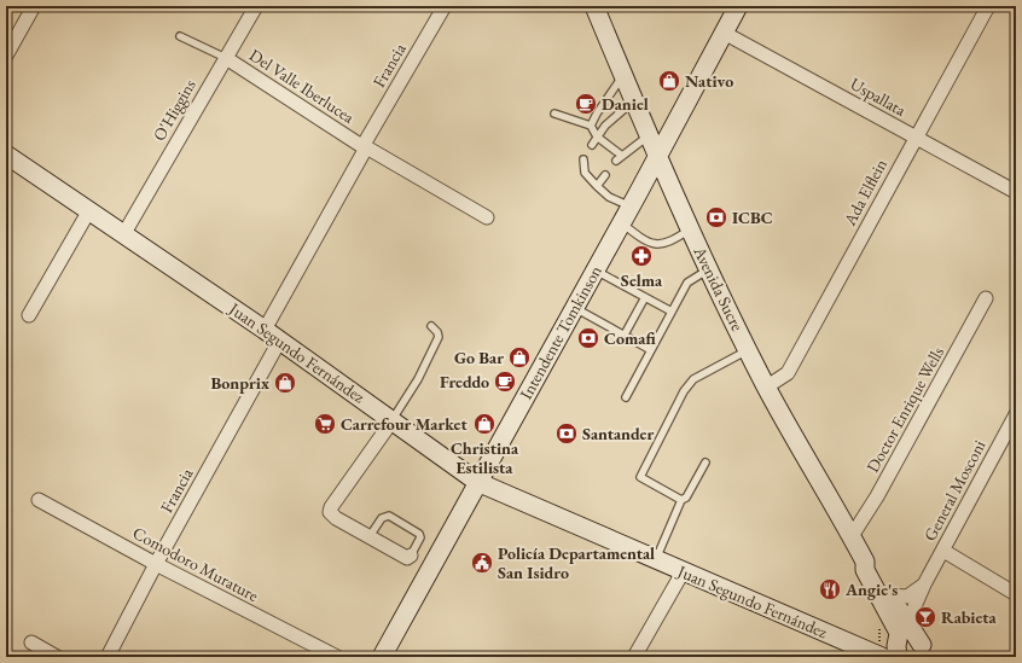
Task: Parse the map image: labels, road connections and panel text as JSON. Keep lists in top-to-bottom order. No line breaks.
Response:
{"streets":{"main road":["Avenida Sucre","Intendente Tomkinson","Juan Segundo Fernández"],"street":["Francia","Del Valle Iberlucea","Uspallata","O'Higgins","Ada Elflein","Doctor Enrique Wells","General Mosconi","Comodoro Murature"]},"crossings":[["Francia","Del Valle Iberlucea"],["Francia","Juan Segundo Fernández"],["Francia","Comodoro Murature"],["Del Valle Iberlucea","O'Higgins"],["Uspallata","Ada Elflein"],["Uspallata","Intendente Tomkinson"],["O'Higgins","Juan Segundo Fernández"],["Ada Elflein","Avenida Sucre"],["Avenida Sucre","Intendente Tomkinson"],["Avenida Sucre","Juan Segundo Fernández"],["Avenida Sucre","Doctor Enrique Wells"],["Avenida Sucre","General Mosconi"],["Intendente Tomkinson","Juan Segundo Fernández"]],"places":{"shop":["Nativo","Go Bar","Bonprix","Christina Estilista"],"cafe":["Daniel","Freddo"],"bank":["ICBC","Comafi","Santander"],"pharmacy":["Selma"],"supermarket":["Carrefour Market"],"public building":["Policía Departamental San Isidro"],"restaurant":["Angie's"],"bar":["Rabieta"]}}
